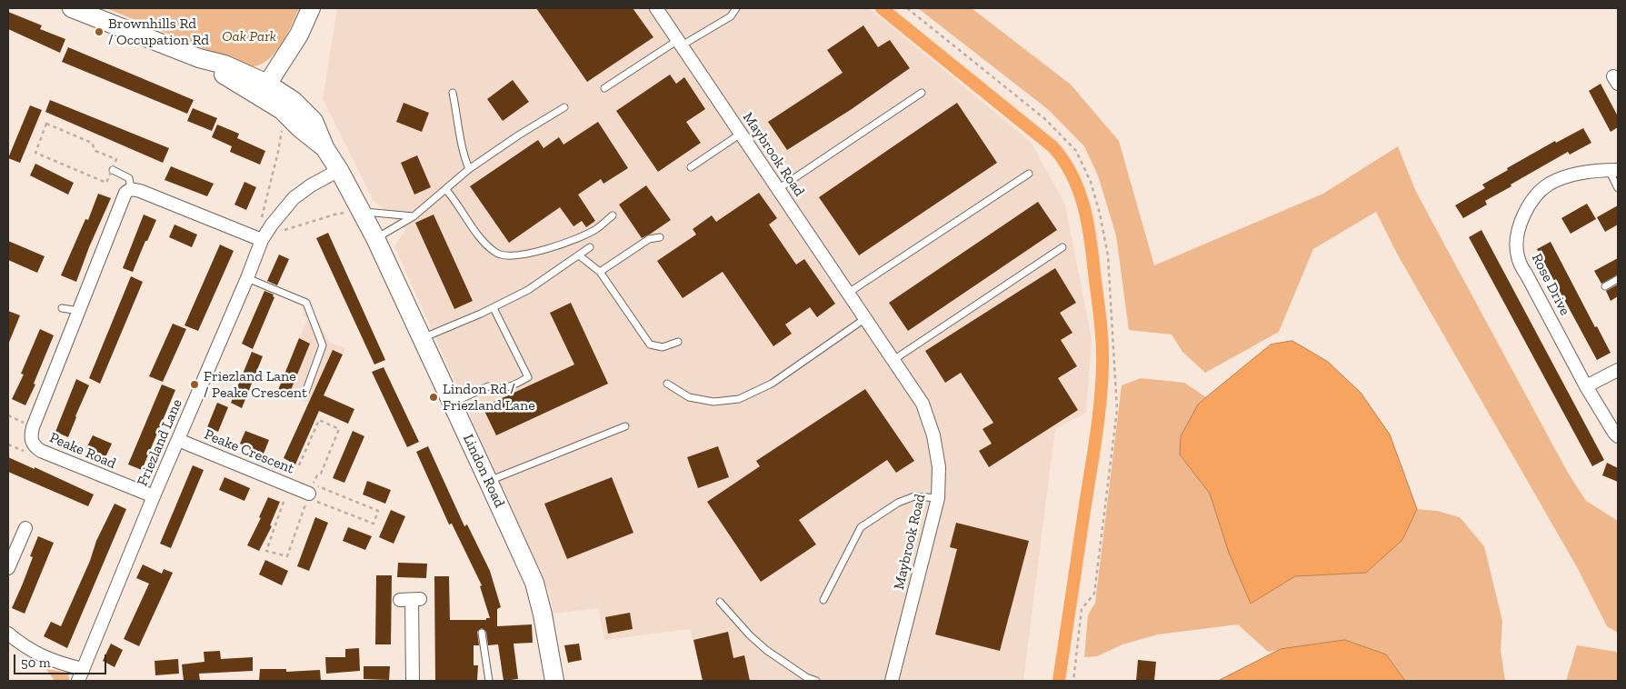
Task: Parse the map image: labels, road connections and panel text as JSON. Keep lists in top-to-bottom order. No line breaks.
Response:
{"streets":{"main road":["Lindon Road"],"street":["Maybrook Road","Rose Drive","Friezland Lane","Peake Road","Peake Crescent"]},"crossings":[["Friezland Lane","Peake Road"],["Friezland Lane","Peake Crescent"],["Friezland Lane","Lindon Road"]],"parks":["Oak Park"],"places":["Brownhills Rd / Occupation Rd","Friezland Lane / Peake Crescent","Lindon Rd / Friezland Lane"],"scale_bar":"50 m"}
